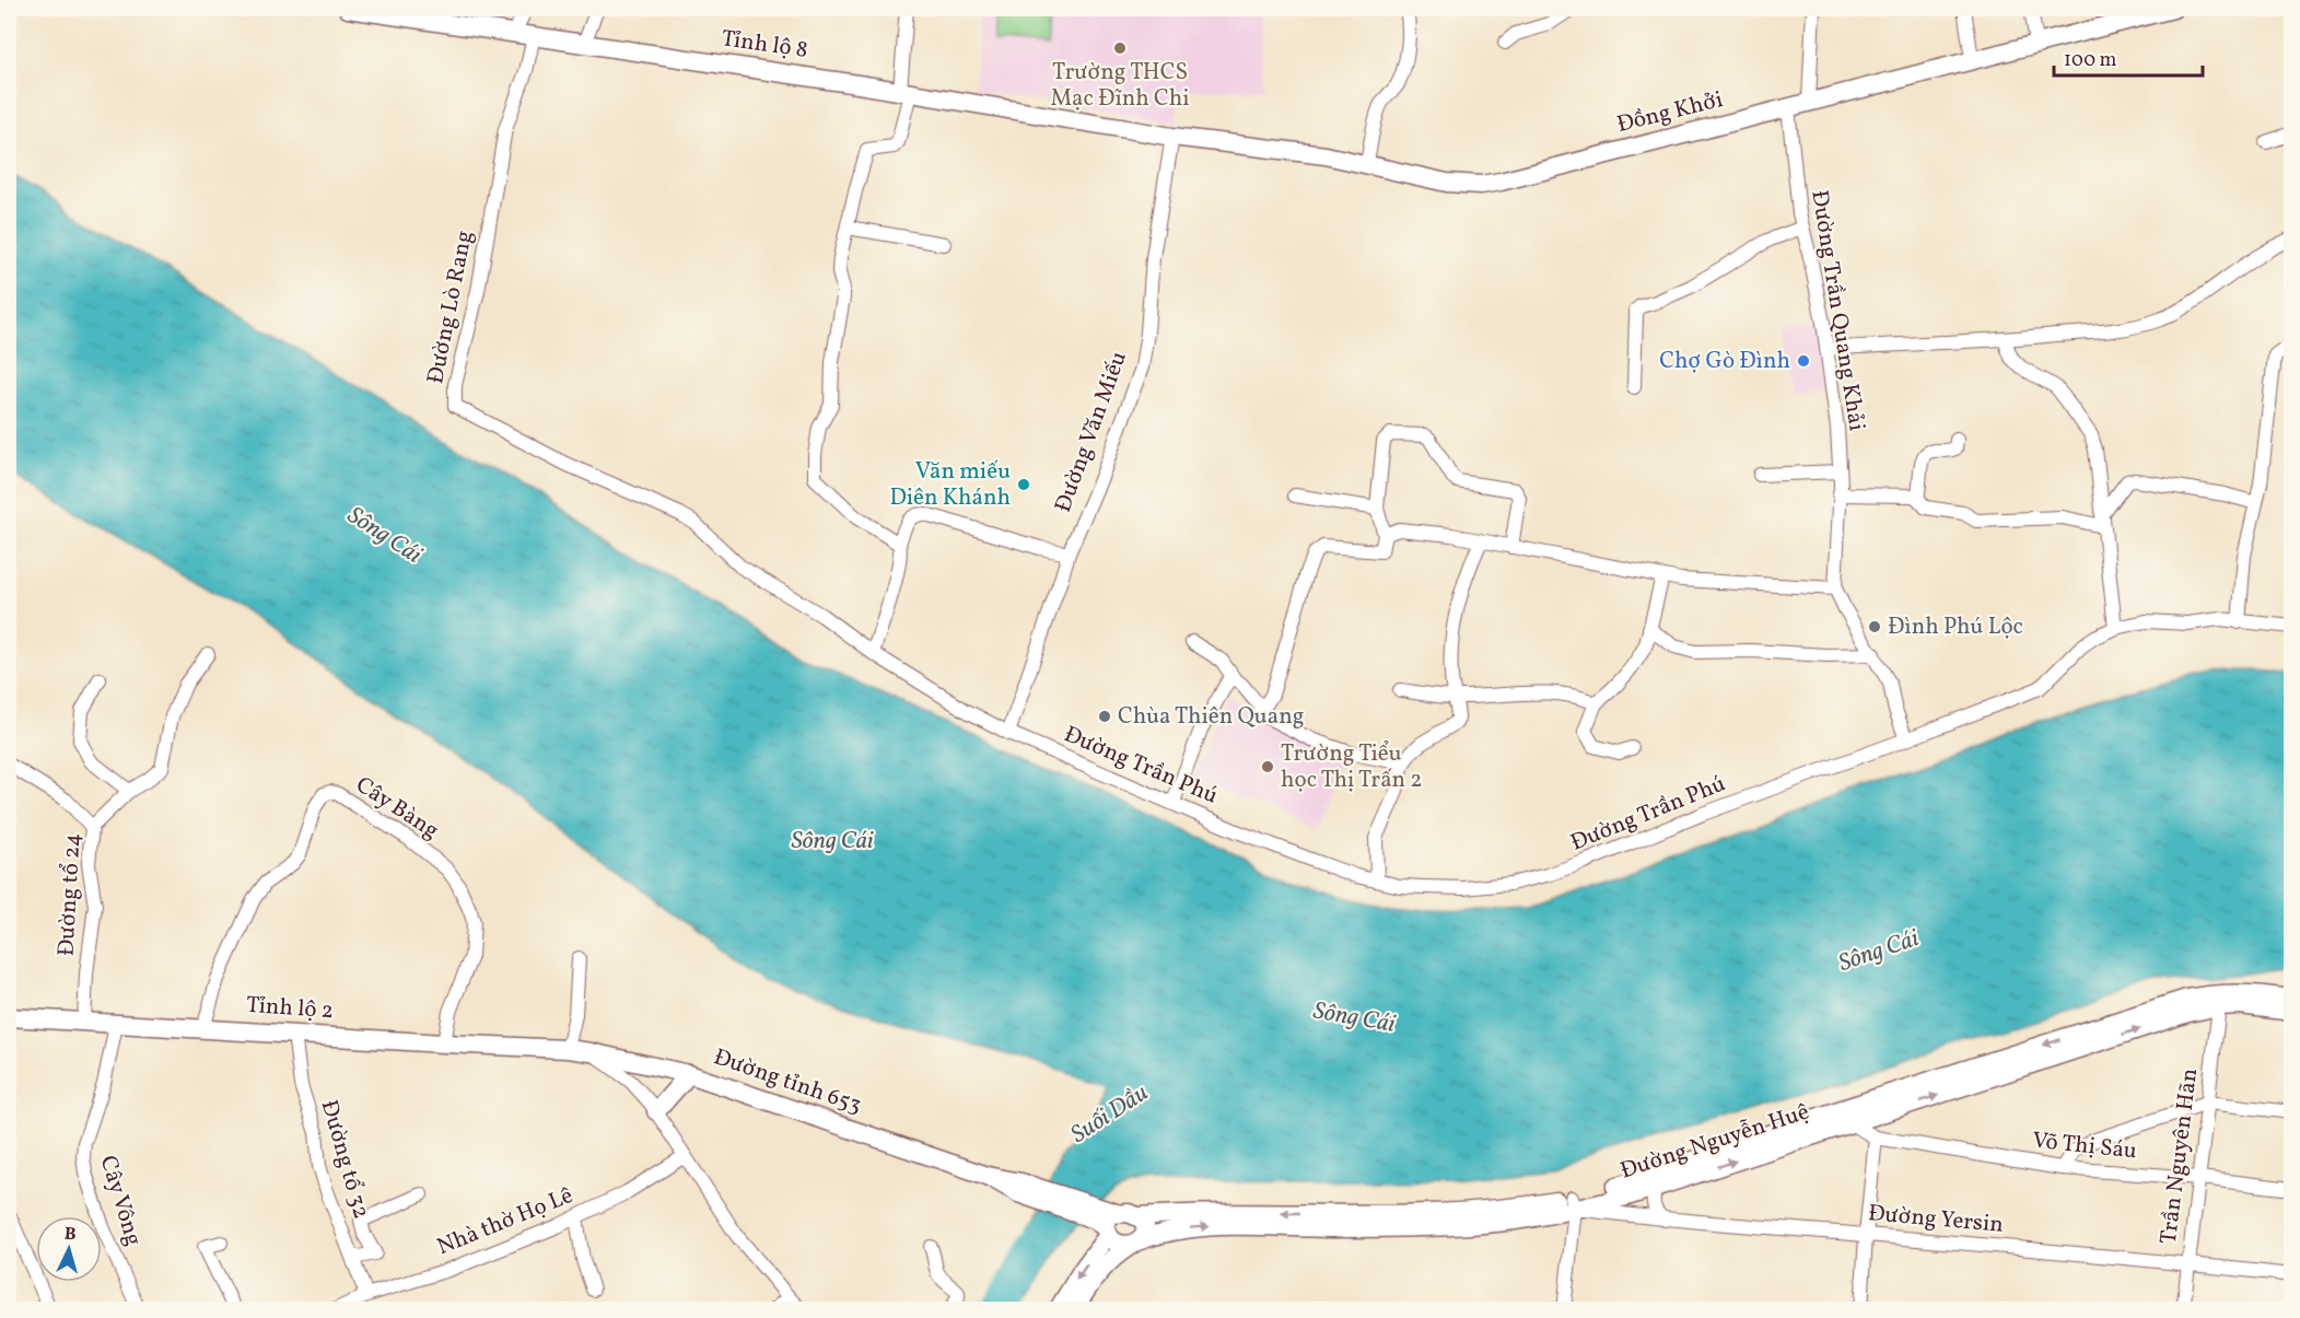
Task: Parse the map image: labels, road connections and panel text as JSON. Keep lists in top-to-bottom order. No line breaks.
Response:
{"streets":{"main road":["Tỉnh lộ 8","Đồng Khởi","Tỉnh lộ 2","Đường tỉnh 653","Đường Nguyễn Huệ"],"street":["Đường Lò Rang","Đường Trần Quang Khải","Đường Văn Miếu","Đường Trần Phú","Cây Bàng","Đường tổ 24","Võ Thị Sáu","Trần Nguyên Hãn","Đường tổ 32","Cây Vông","Đường Yersin","Nhà thờ Họ Lê"]},"crossings":[["Tỉnh lộ 8","Đồng Khởi"],["Tỉnh lộ 8","Đường Lò Rang"],["Tỉnh lộ 8","Đường Văn Miếu"],["Đồng Khởi","Đường Trần Quang Khải"],["Đồng Khởi","Đường Văn Miếu"],["Đường Lò Rang","Đường Trần Phú"],["Đường Văn Miếu","Đường Trần Phú"],["Cây Bàng","Tỉnh lộ 2"],["Đường tổ 24","Tỉnh lộ 2"],["Tỉnh lộ 2","Đường tỉnh 653"],["Tỉnh lộ 2","Đường tổ 32"],["Tỉnh lộ 2","Cây Vông"],["Đường tỉnh 653","Đường Nguyễn Huệ"],["Đường Nguyễn Huệ","Võ Thị Sáu"],["Đường Nguyễn Huệ","Trần Nguyên Hãn"],["Đường Nguyễn Huệ","Đường Yersin"],["Võ Thị Sáu","Trần Nguyên Hãn"],["Trần Nguyên Hãn","Đường Yersin"],["Đường tổ 32","Nhà thờ Họ Lê"]],"water":["Sông Cái","Suối Dầu"],"places":["Trường THCS Mạc Đĩnh Chi","Chợ Gò Đình","Văn miếu Diên Khánh","Đình Phú Lộc","Chùa Thiên Quang","Trường Tiểu học Thị Trấn 2"],"scale_bar":"100 m","north":"top"}
